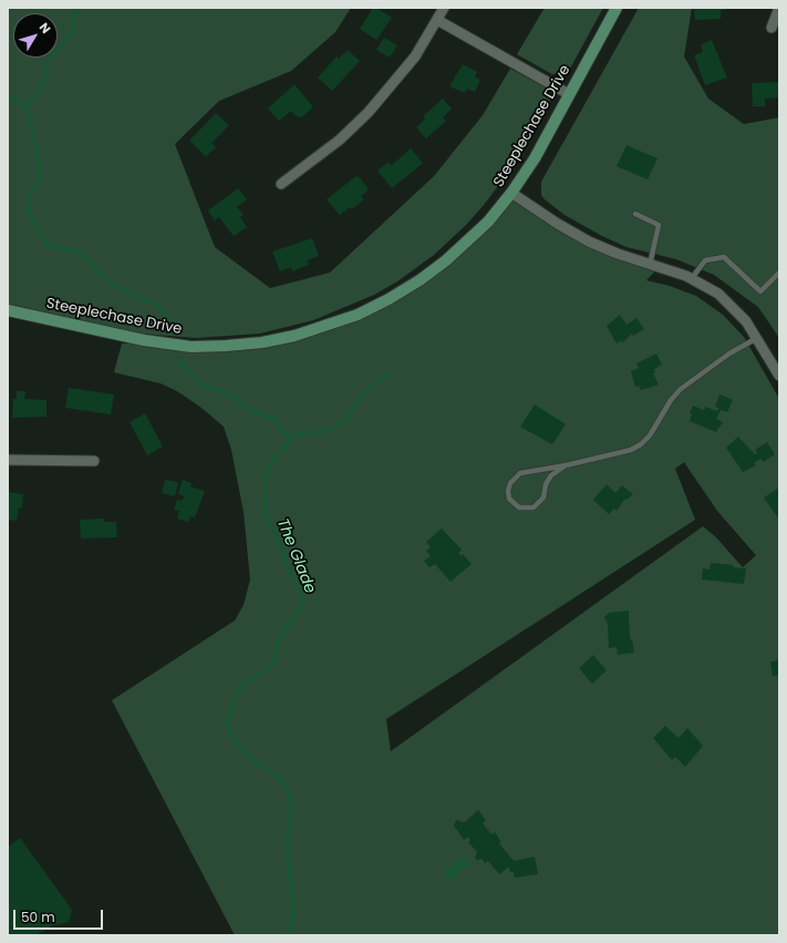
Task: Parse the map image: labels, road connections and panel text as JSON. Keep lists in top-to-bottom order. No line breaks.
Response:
{"streets":{"street":["Steeplechase Drive"]},"water":["The Glade"],"scale_bar":"50 m","north":"top right"}
